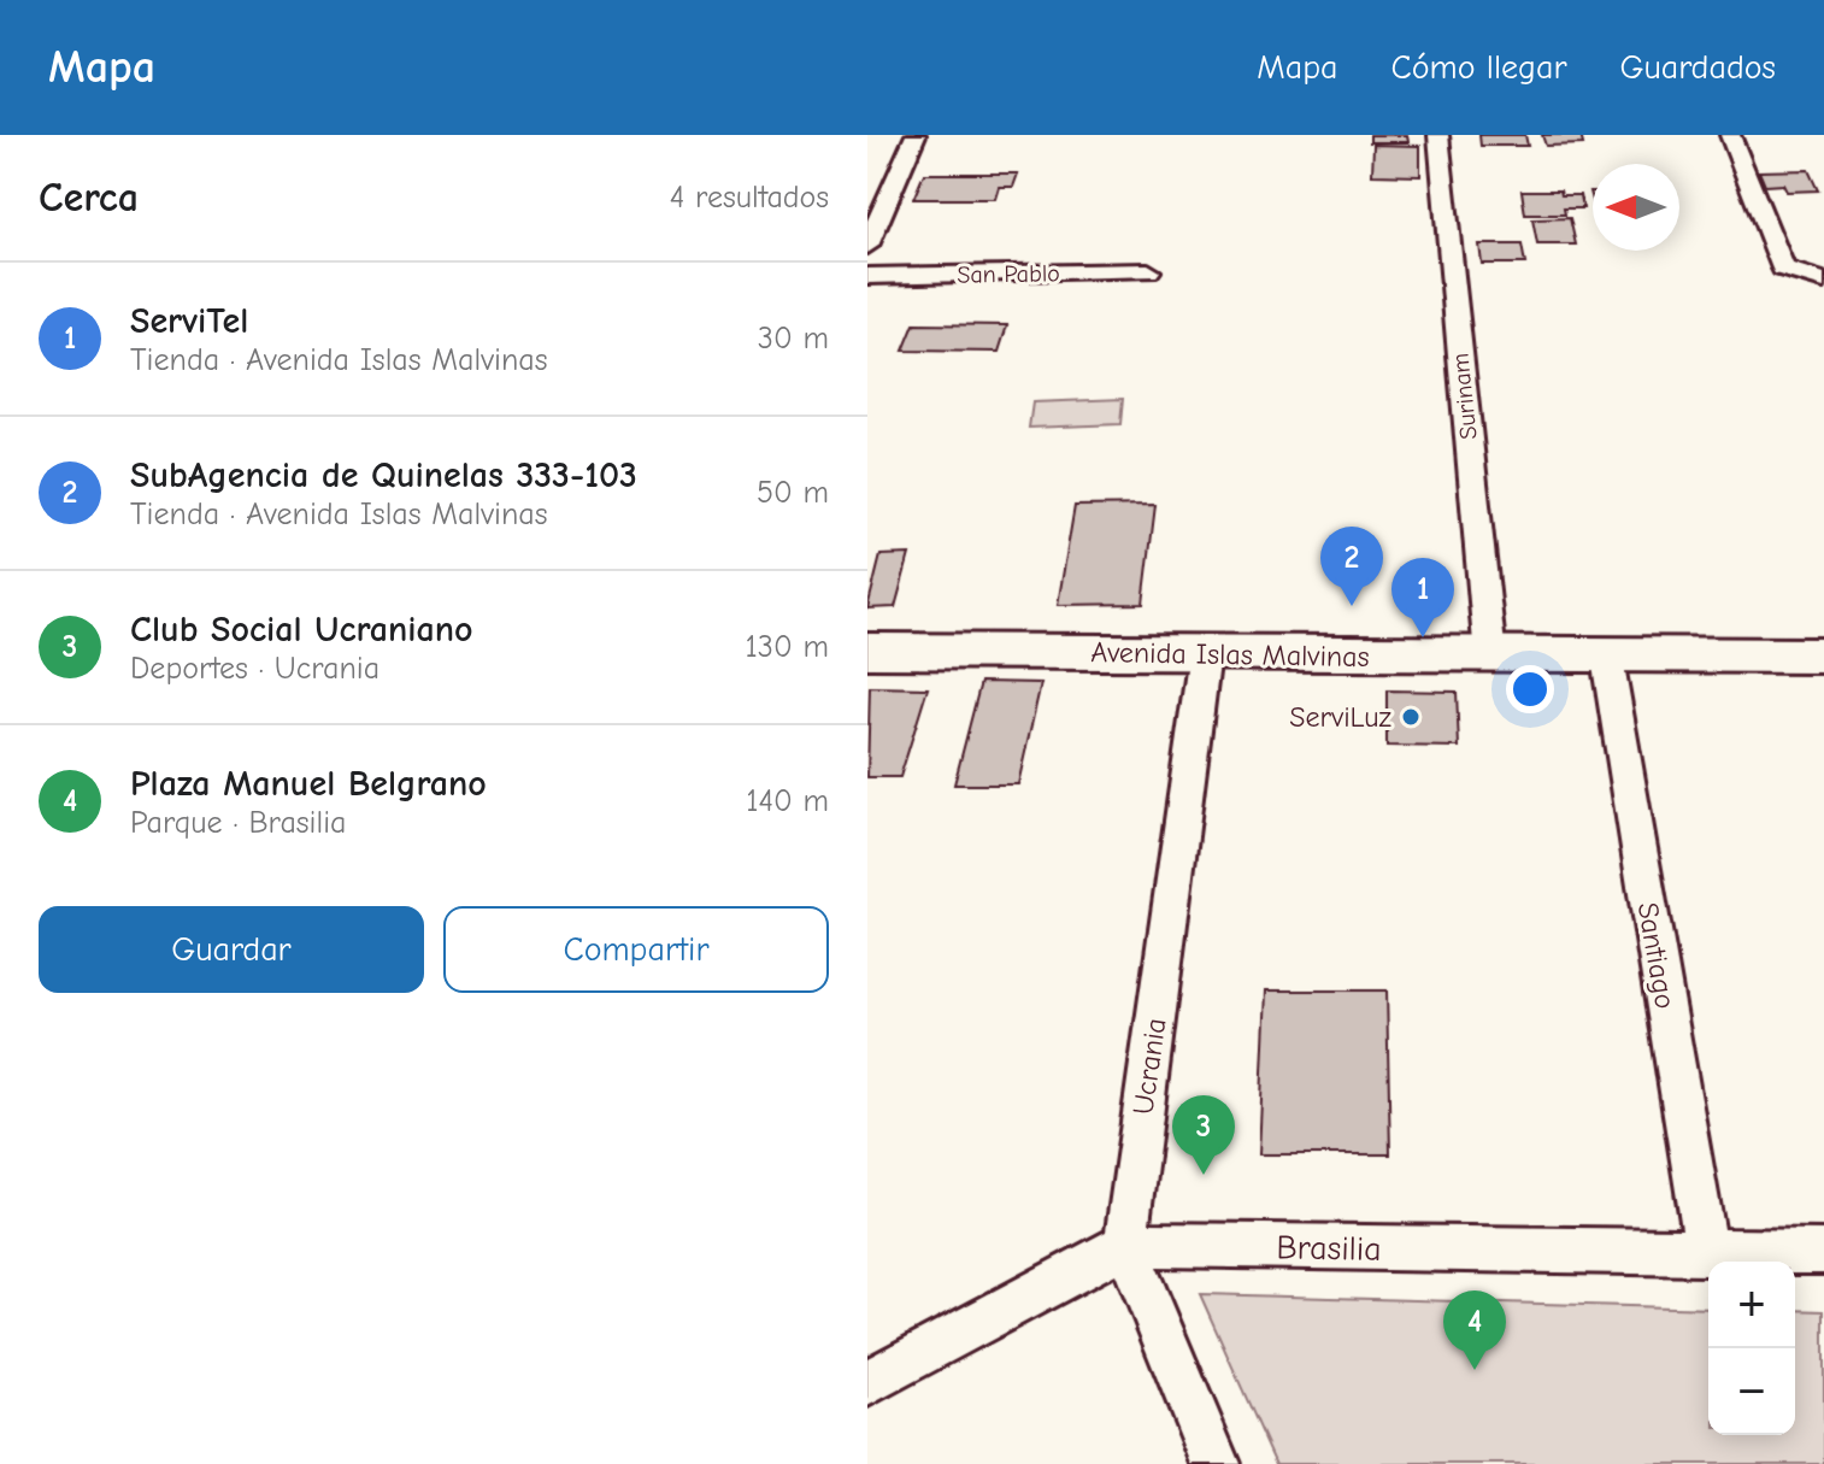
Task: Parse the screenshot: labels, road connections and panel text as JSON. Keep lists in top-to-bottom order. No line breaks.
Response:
{"streets":{"main road":["Avenida Islas Malvinas"],"street":["San Pablo","Surinam","Santiago","Ucrania","Brasilia"]},"crossings":[["Surinam","Avenida Islas Malvinas"],["Avenida Islas Malvinas","Santiago"],["Avenida Islas Malvinas","Ucrania"],["Santiago","Brasilia"],["Ucrania","Brasilia"]],"places":["ServiLuz"],"north":"left","page":{"header":"Mapa","nav":["Mapa","Cómo llegar","Guardados"],"heading":["Cerca","4 resultados"],"list":[{"mark":"1","name":"ServiTel","note":"Tienda · Avenida Islas Malvinas","value":"30 m"},{"mark":"2","name":"SubAgencia de Quinelas 333-103","note":"Tienda · Avenida Islas Malvinas","value":"50 m"},{"mark":"3","name":"Club Social Ucraniano","note":"Deportes · Ucrania","value":"130 m"},{"mark":"4","name":"Plaza Manuel Belgrano","note":"Parque · Brasilia","value":"140 m"}],"pins":["2","1","3","4"],"buttons":["Guardar","Compartir"],"map_buttons":["+","−"]}}
